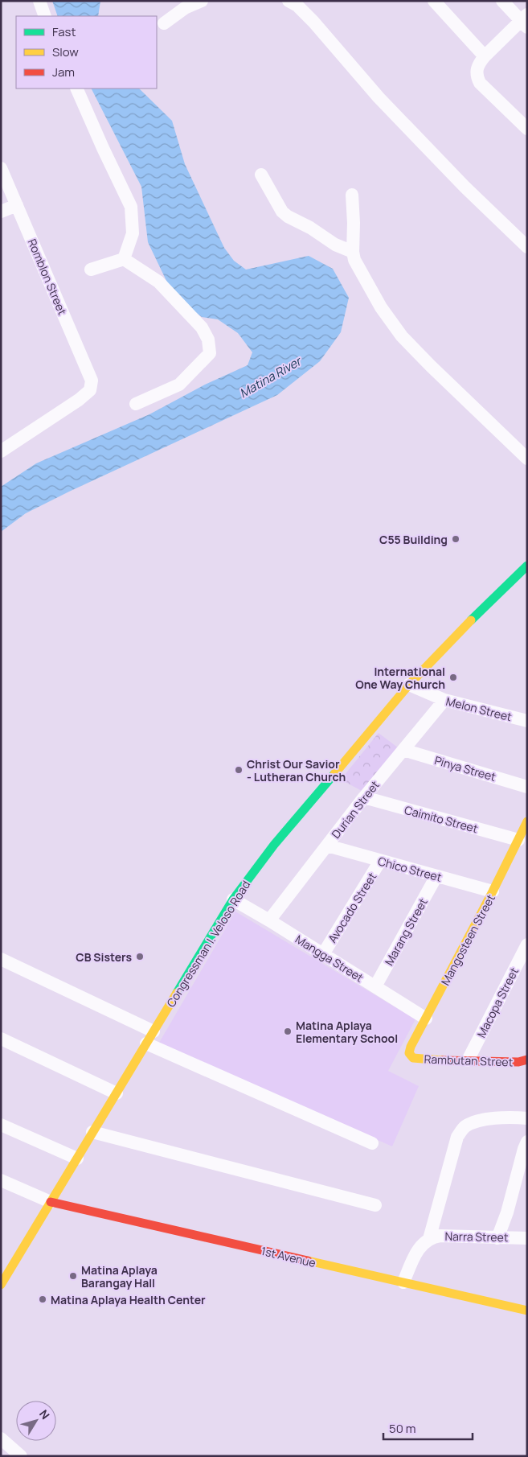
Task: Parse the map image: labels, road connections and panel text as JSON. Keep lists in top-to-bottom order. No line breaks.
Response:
{"streets":{"main road":["Mangosteen Street","Congressman I. Veloso Road","Rambutan Street","1st Avenue"],"street":["Romblon Street","Melon Street","Pinya Street","Durian Street","Caimito Street","Chico Street","Avocado Street","Marang Street","Mangga Street","Macopa Street","Narra Street"]},"crossings":[["Melon Street","Durian Street"],["Melon Street","Congressman I. Veloso Road"],["Pinya Street","Durian Street"],["Durian Street","Caimito Street"],["Durian Street","Chico Street"],["Durian Street","Mangga Street"],["Caimito Street","Mangosteen Street"],["Chico Street","Avocado Street"],["Chico Street","Marang Street"],["Chico Street","Mangosteen Street"],["Avocado Street","Mangga Street"],["Marang Street","Mangga Street"],["Mangosteen Street","Mangga Street"],["Mangosteen Street","Rambutan Street"],["Congressman I. Veloso Road","Mangga Street"],["Congressman I. Veloso Road","1st Avenue"],["Macopa Street","Rambutan Street"],["Narra Street","1st Avenue"]],"water":["Matina River"],"places":["C55 Building","International One Way Church","Christ Our Savior - Lutheran Church","CB Sisters","Matina Aplaya Elementary School","Matina Aplaya Barangay Hall","Matina Aplaya Health Center"],"legend":["Fast","Slow","Jam"],"scale_bar":"50 m","north":"top right"}
